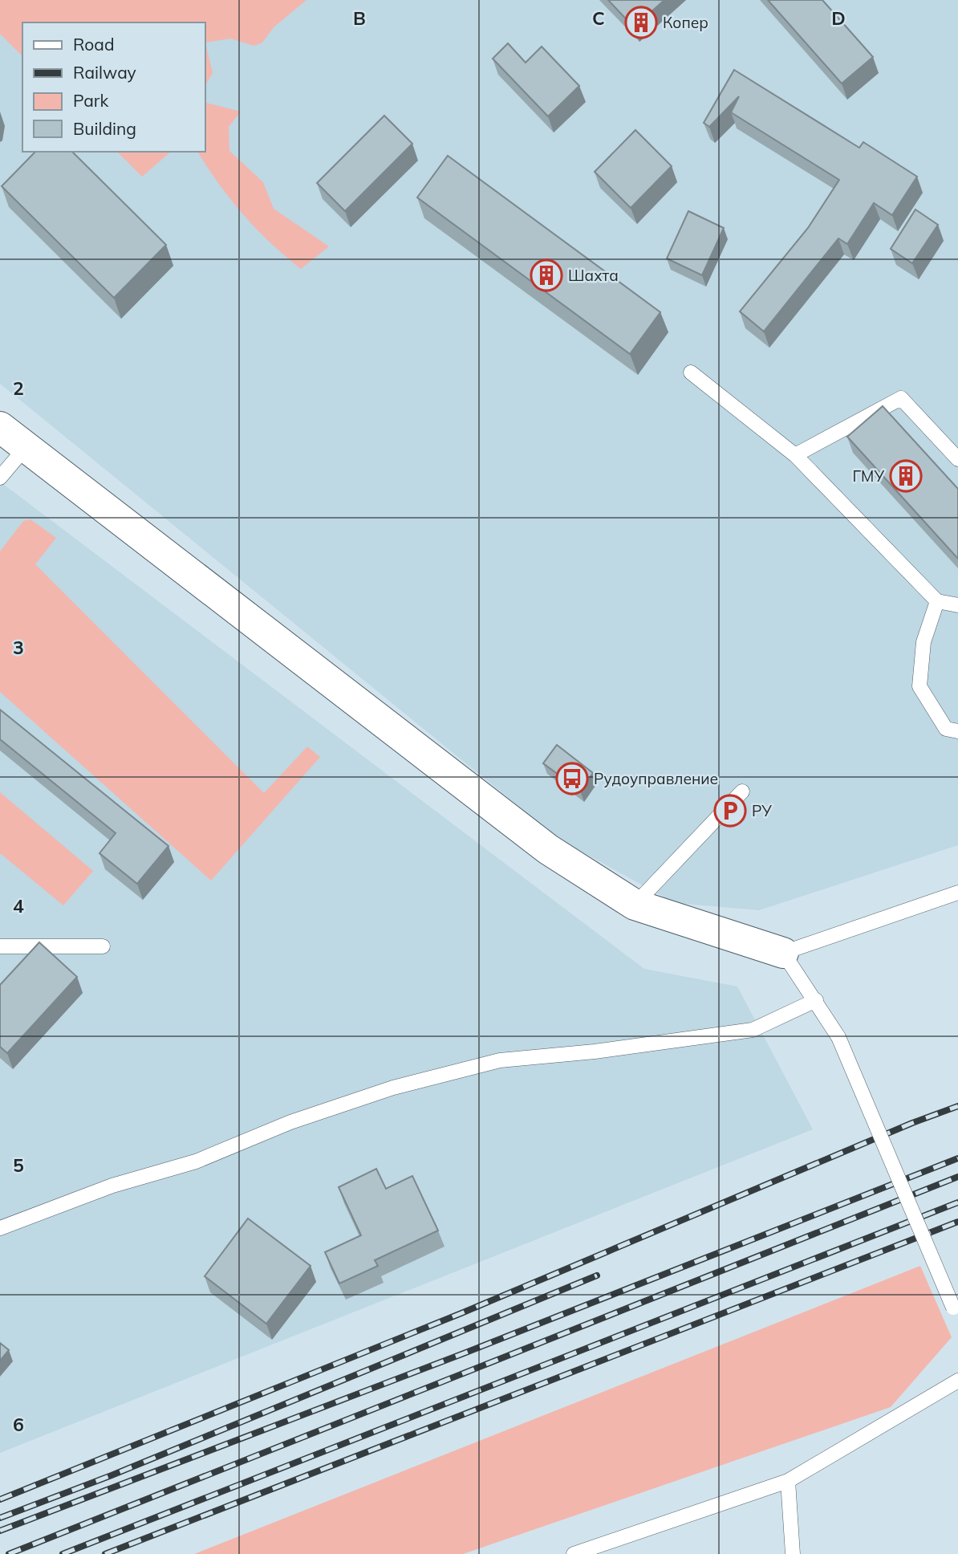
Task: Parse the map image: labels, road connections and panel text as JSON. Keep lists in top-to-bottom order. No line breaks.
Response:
{"places":{"building":["Копер","Шахта","ГМУ"],"bus stop":["Рудоуправление"],"parking":["РУ"]},"legend":["Road","Railway","Park","Building"],"grid":{"columns":["B","C","D"],"rows":["2","3","4","5","6"]}}
